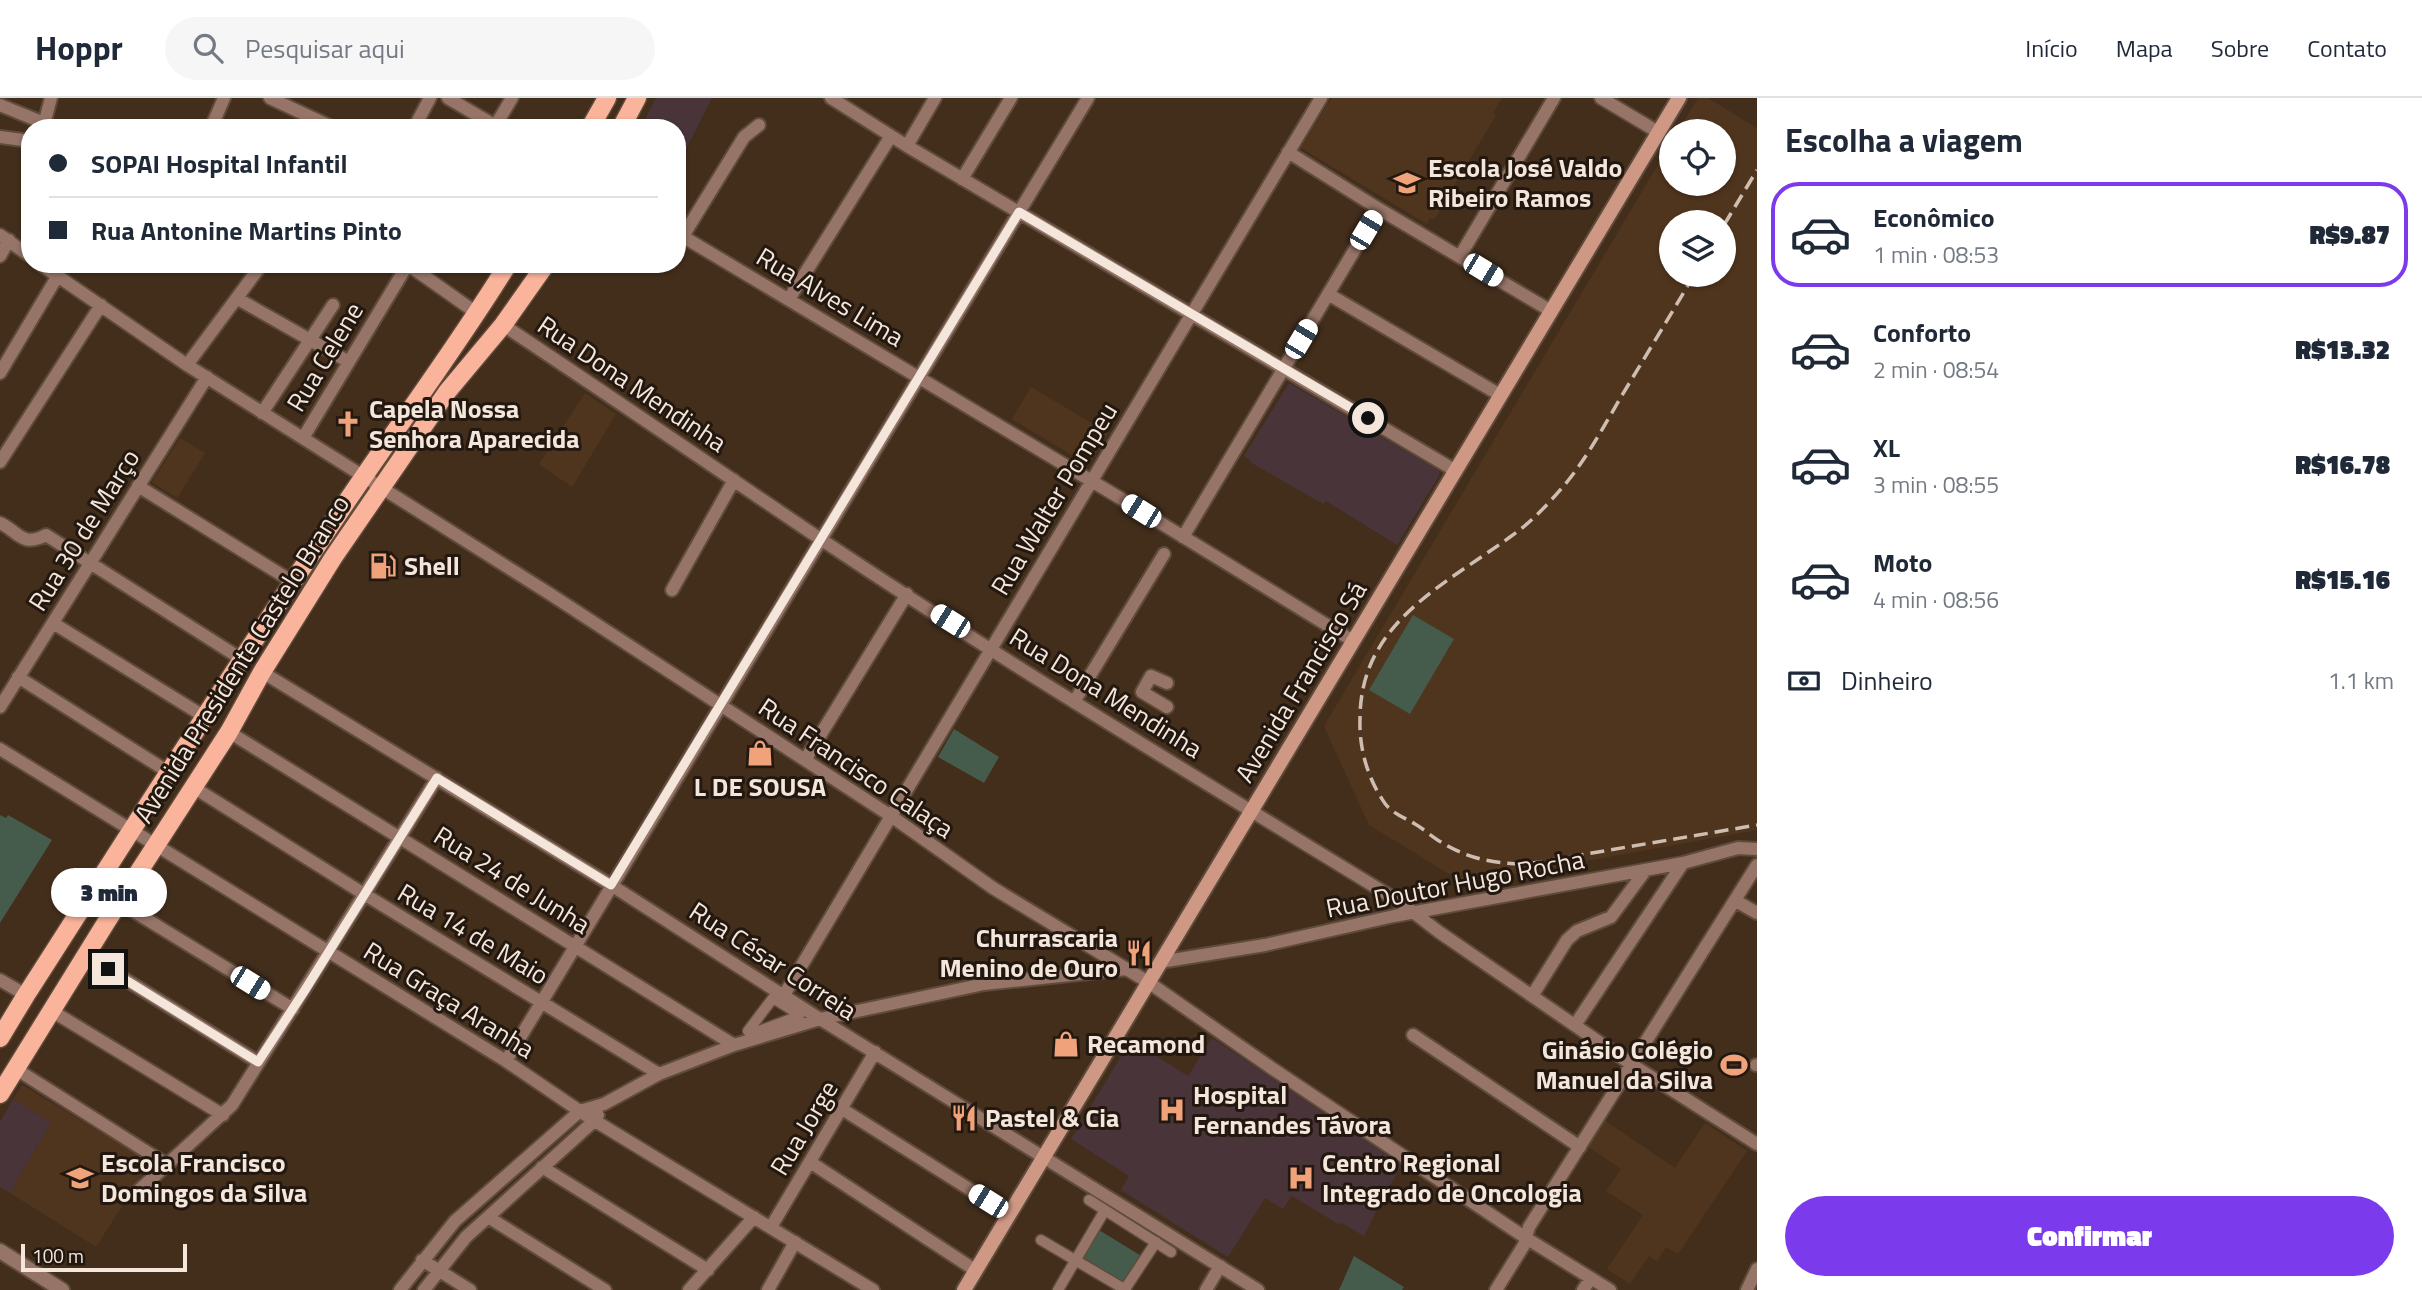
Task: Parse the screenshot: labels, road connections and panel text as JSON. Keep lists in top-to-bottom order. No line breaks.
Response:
{"streets":{"main road":["Avenida Presidente Castelo Branco","Avenida Francisco Sá"],"street":["Rua Alves Lima","Rua Celene","Rua Dona Mendinha","Rua Walter Pompeu","Rua 30 de Março","Rua Francisco Calaça","Rua 24 de Junha","Rua Doutor Hugo Rocha","Rua 14 de Maio","Rua César Correia","Rua Graça Aranha","Rua Jorge"]},"crossings":[["Rua Alves Lima","Rua Walter Pompeu"],["Rua Alves Lima","Avenida Francisco Sá"],["Rua Celene","Rua Francisco Calaça"],["Rua Dona Mendinha","Rua Walter Pompeu"],["Rua Dona Mendinha","Avenida Presidente Castelo Branco"],["Rua Dona Mendinha","Avenida Francisco Sá"],["Rua Dona Mendinha","Rua Doutor Hugo Rocha"],["Rua Walter Pompeu","Rua Francisco Calaça"],["Rua Walter Pompeu","Rua César Correia"],["Rua 30 de Março","Rua Francisco Calaça"],["Avenida Presidente Castelo Branco","Rua Francisco Calaça"],["Avenida Presidente Castelo Branco","Rua 24 de Junha"],["Avenida Presidente Castelo Branco","Rua 14 de Maio"],["Avenida Presidente Castelo Branco","Rua César Correia"],["Avenida Presidente Castelo Branco","Rua Graça Aranha"],["Avenida Francisco Sá","Rua Francisco Calaça"],["Avenida Francisco Sá","Rua Doutor Hugo Rocha"],["Avenida Francisco Sá","Rua César Correia"],["Rua César Correia","Rua Jorge"],["Rua Graça Aranha","Rua Jorge"]],"places":{"school or university":["Escola José Valdo Ribeiro Ramos","Escola Francisco Domingos da Silva"],"church":["Capela Nossa Senhora Aparecida"],"fuel station":["Shell"],"shop":["L DE SOUSA","Recamond"],"restaurant":["Churrascaria Menino de Ouro","Pastel & Cia"],"sports":["Ginásio Colégio Manuel da Silva"],"hospital":["Hospital Fernandes Távora","Centro Regional Integrado de Oncologia"]},"scale_bar":"100 m","page":{"header":"Hoppr","search":"Pesquisar aqui","nav":["Início","Mapa","Sobre","Contato"],"heading":"Escolha a viagem","banner":["SOPAI Hospital Infantil","Rua Antonine Martins Pinto"],"list":[{"name":"Econômico","note":"1 min · 08:53","value":"R$9.87"},{"name":"Conforto","note":"2 min · 08:54","value":"R$13.32"},{"name":"XL","note":"3 min · 08:55","value":"R$16.78"},{"name":"Moto","note":"4 min · 08:56","value":"R$15.16"}],"pay":["Dinheiro","1.1 km"],"bubble":"3 min","buttons":"Confirmar","scale":"100 m"}}
